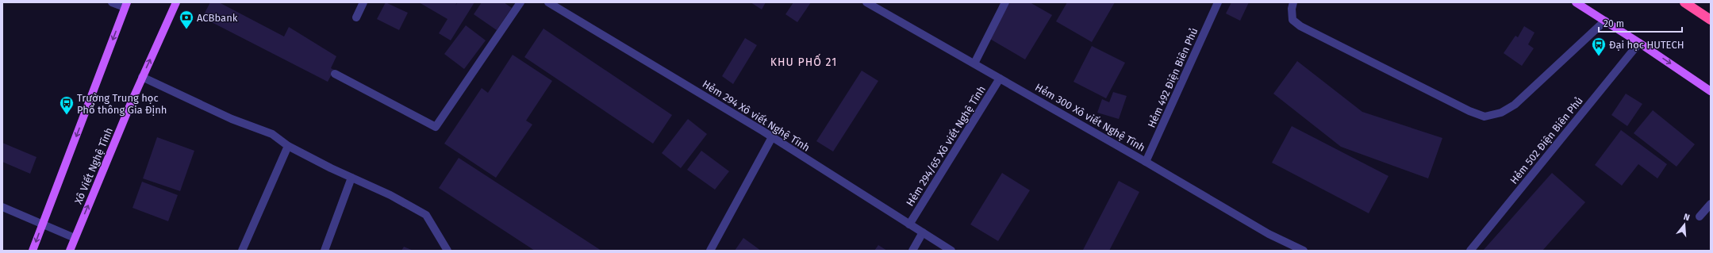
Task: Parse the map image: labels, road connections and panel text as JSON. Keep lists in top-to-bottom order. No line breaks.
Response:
{"streets":{"main road":["Xô Viết Nghệ Tĩnh"],"street":["Hẻm 492 Điện Biên Phủ","Hẻm 294 Xô viết Nghệ Tĩnh","Hẻm 300 Xô viết Nghệ Tĩnh","Hẻm 502 Điện Biên Phủ","Hẻm 294/65 Xô viết Nghệ Tĩnh"]},"crossings":[["Hẻm 492 Điện Biên Phủ","Hẻm 300 Xô viết Nghệ Tĩnh"],["Hẻm 294 Xô viết Nghệ Tĩnh","Hẻm 294/65 Xô viết Nghệ Tĩnh"],["Hẻm 300 Xô viết Nghệ Tĩnh","Hẻm 294/65 Xô viết Nghệ Tĩnh"]],"districts":["KHU PHỐ 21"],"places":{"bank":["ACBbank"],"bus stop":["Đại học HUTECH","Trường Trung học Phổ thông Gia Định"]},"scale_bar":"20 m","north":"top"}
